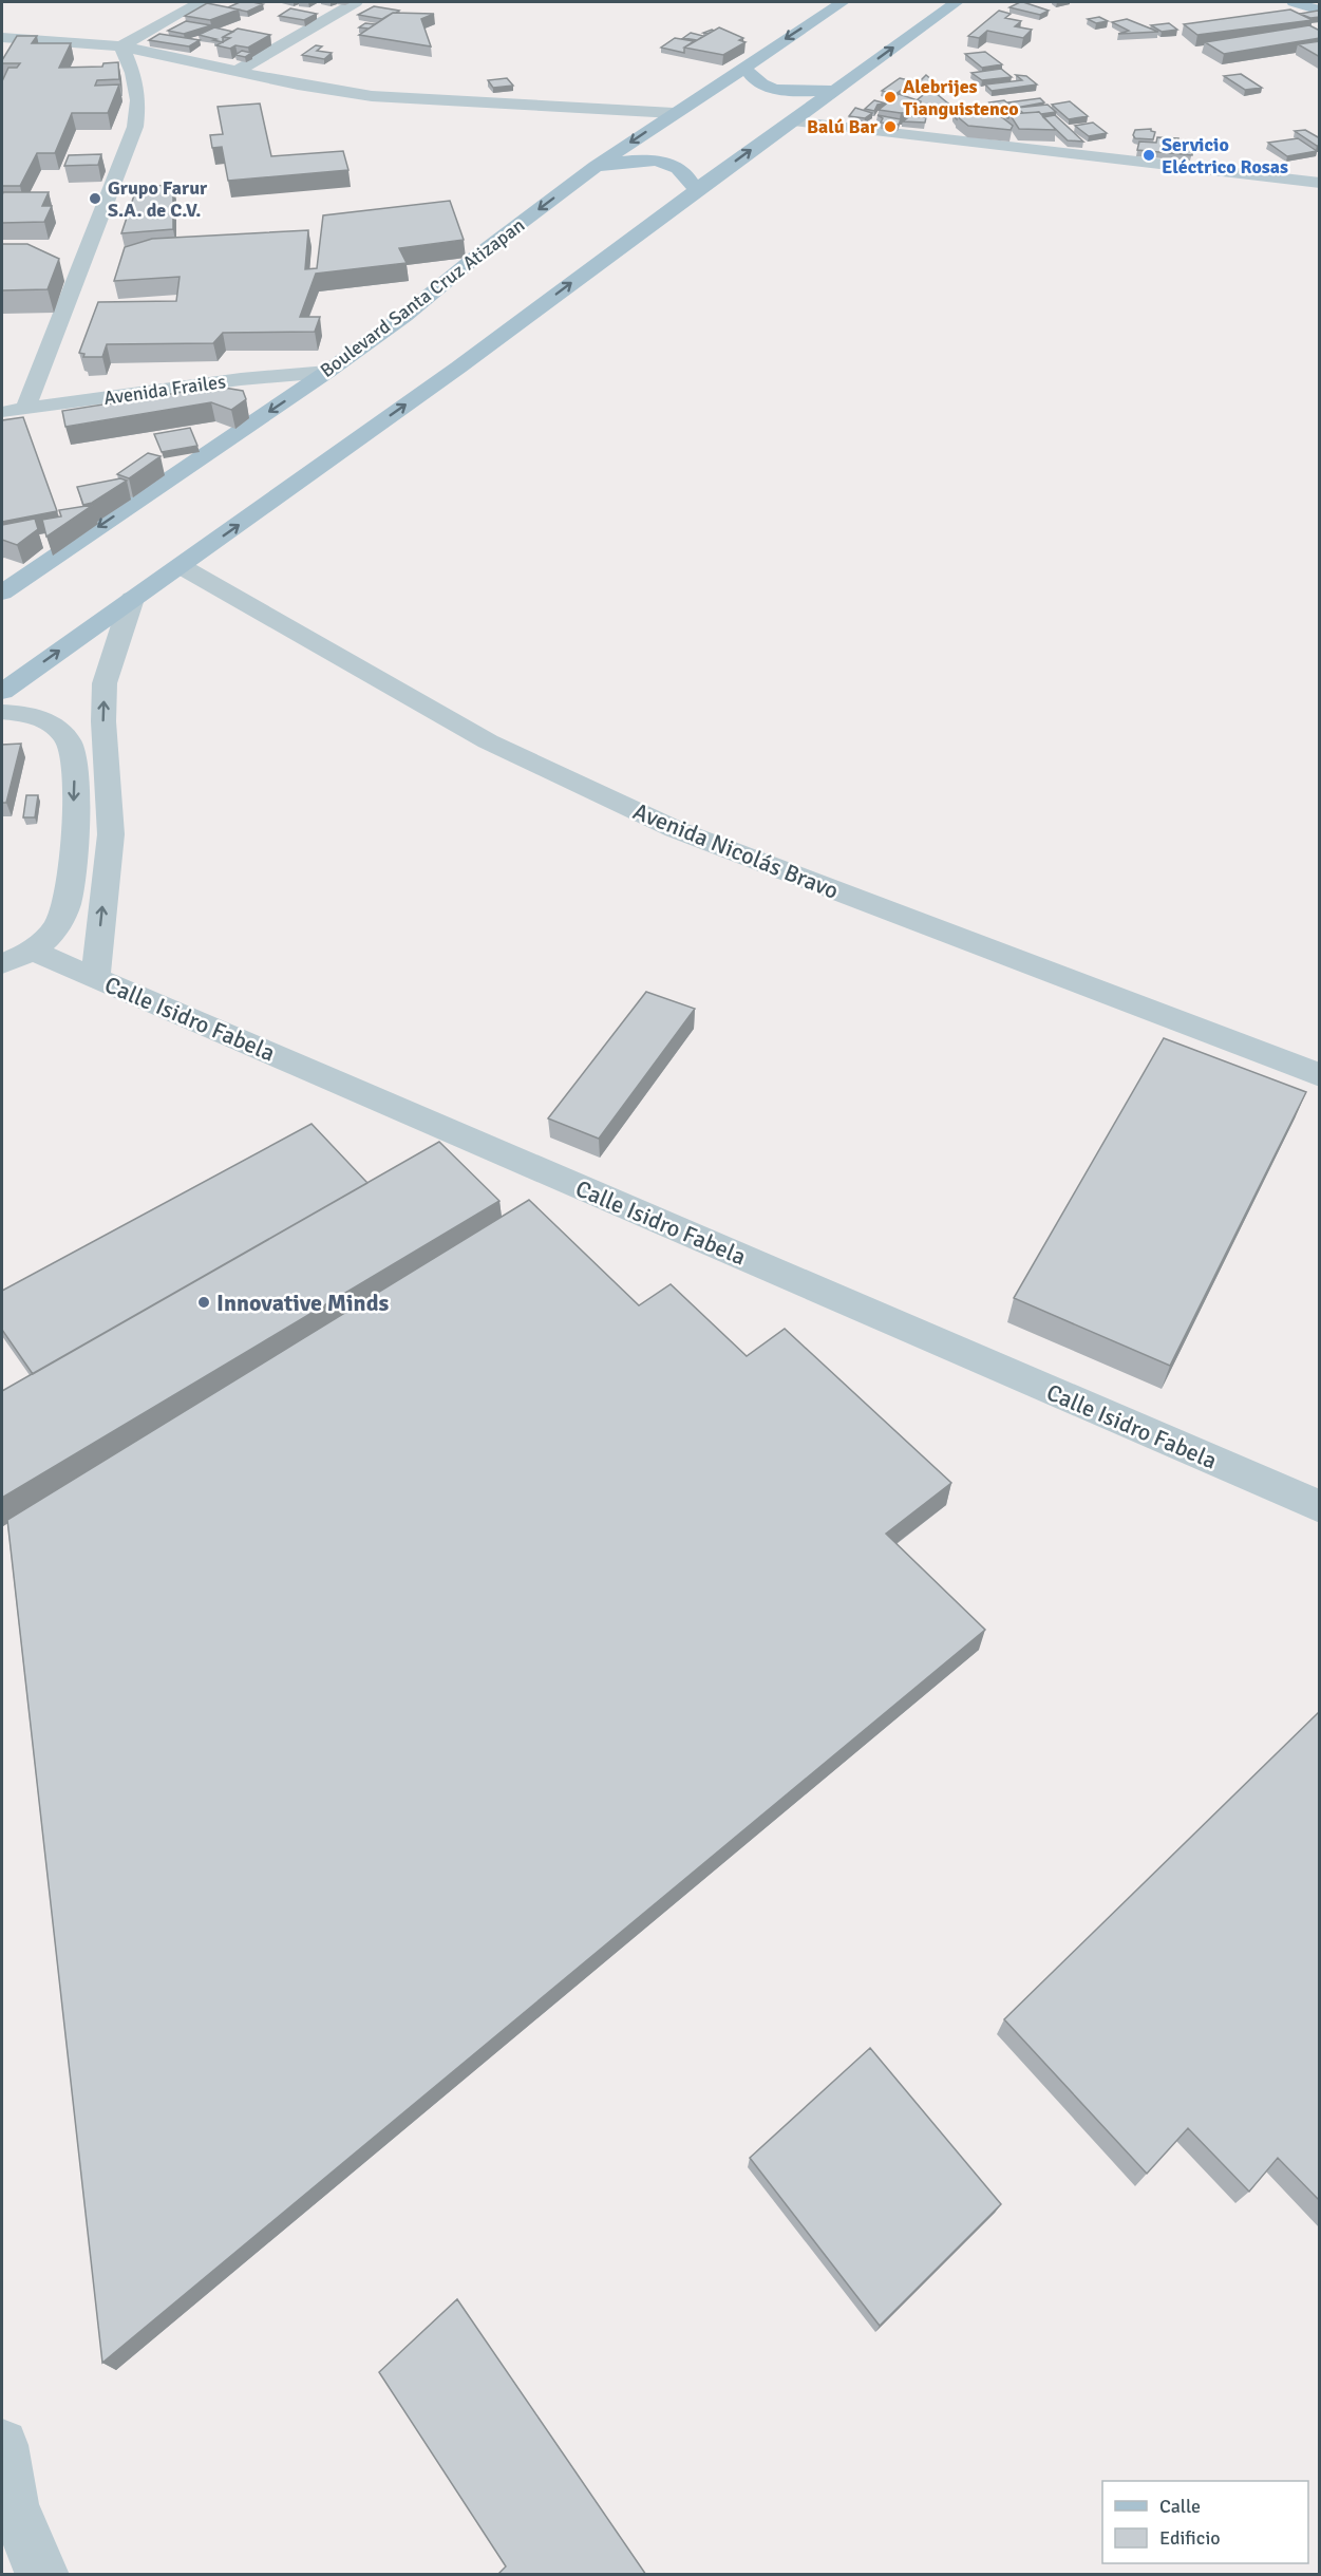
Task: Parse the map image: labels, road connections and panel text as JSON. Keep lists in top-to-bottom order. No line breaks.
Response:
{"streets":{"main road":["Boulevard Santa Cruz Atizapan"],"street":["Avenida Frailes","Avenida Nicolás Bravo","Calle Isidro Fabela"]},"crossings":[["Boulevard Santa Cruz Atizapan","Avenida Frailes"]],"places":["Alebrijes Tianguistenco","Balú Bar","Servicio Eléctrico Rosas","Grupo Farur S.A. de C.V.","Innovative Minds"],"legend":["Calle","Edificio"]}
